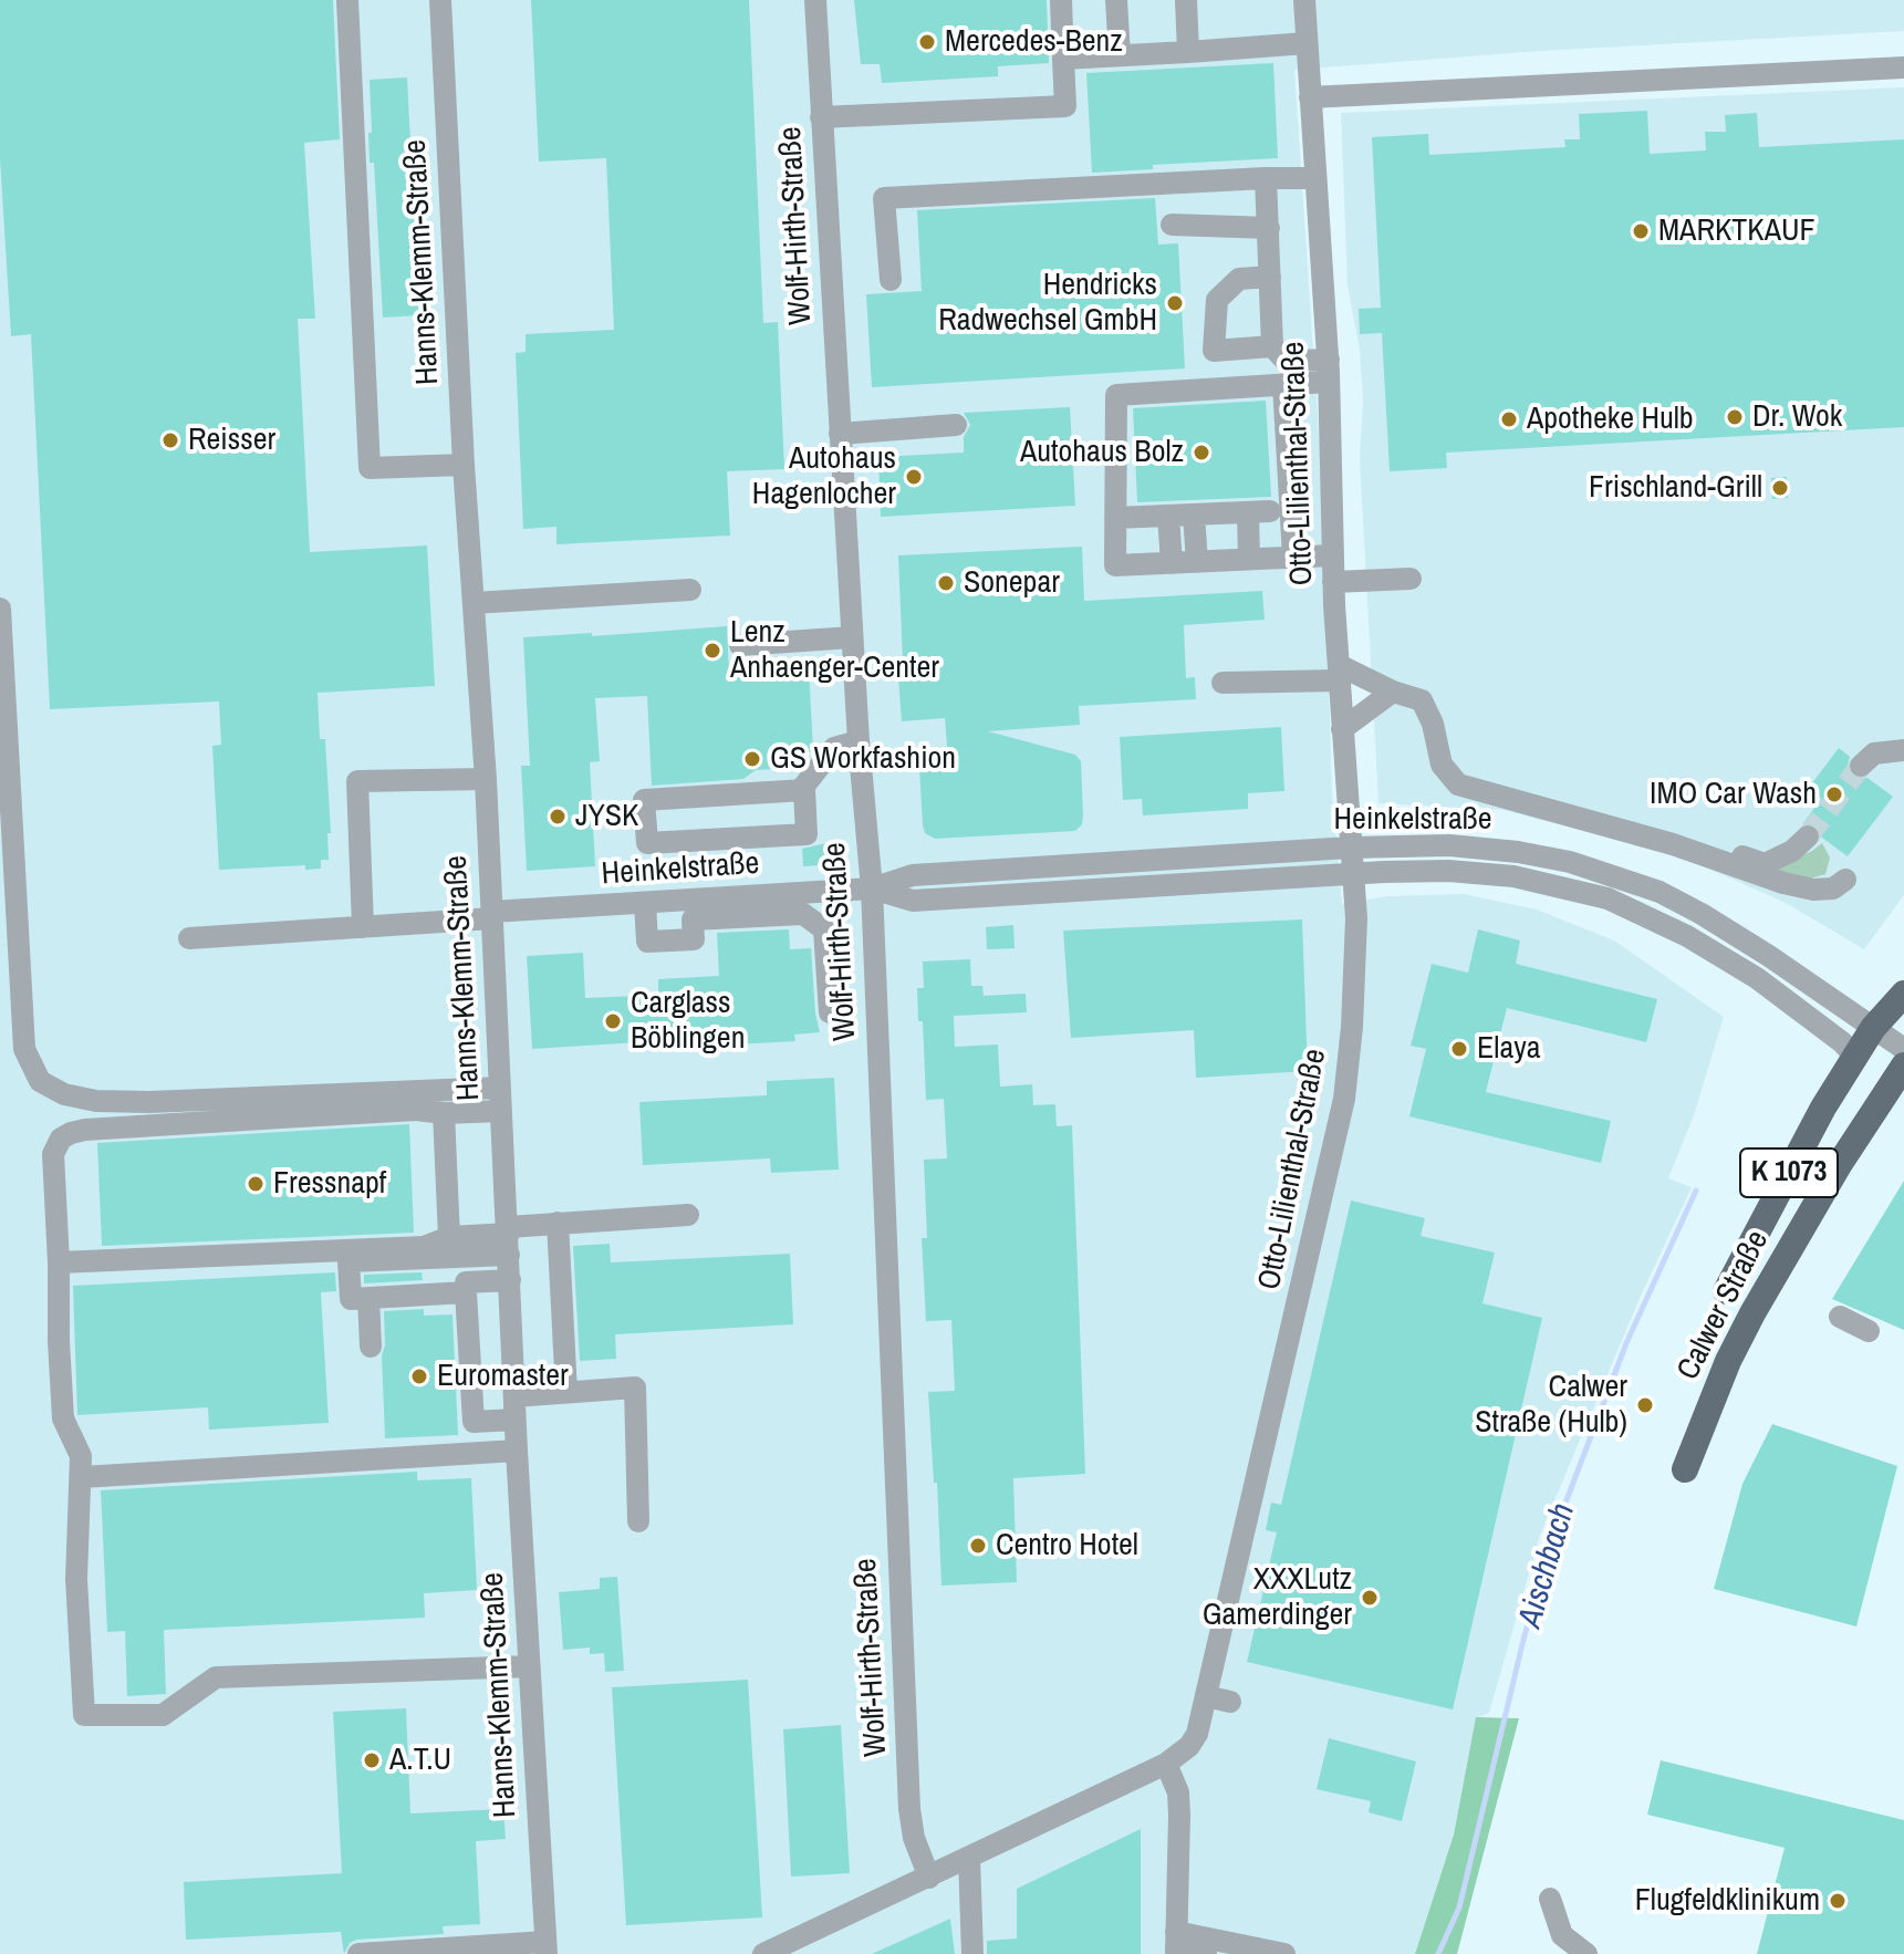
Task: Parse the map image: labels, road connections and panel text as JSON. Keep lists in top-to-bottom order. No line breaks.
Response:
{"streets":{"main road":["K 1073","Calwer Straße"],"street":["Wolf-Hirth-Straße","Hanns-Klemm-Straße","Otto-Lilienthal-Straße","Heinkelstraße"]},"crossings":[["Wolf-Hirth-Straße","Heinkelstraße"],["Hanns-Klemm-Straße","Heinkelstraße"],["Otto-Lilienthal-Straße","Heinkelstraße"],["Heinkelstraße","K 1073"],["Heinkelstraße","Calwer Straße"],["K 1073","Calwer Straße"]],"water":["Aischbach"],"places":["Mercedes-Benz","MARKTKAUF","Hendricks Radwechsel GmbH","Dr. Wok","Apotheke Hulb","Reisser","Autohaus Bolz","Autohaus Hagenlocher","Frischland-Grill","Sonepar","Lenz Anhaenger-Center","GS Workfashion","IMO Car Wash","JYSK","Carglass Böblingen","Elaya","Fressnapf","Euromaster","Calwer Straße (Hulb)","Centro Hotel","XXXLutz Gamerdinger","A.T.U","Flugfeldklinikum"]}
